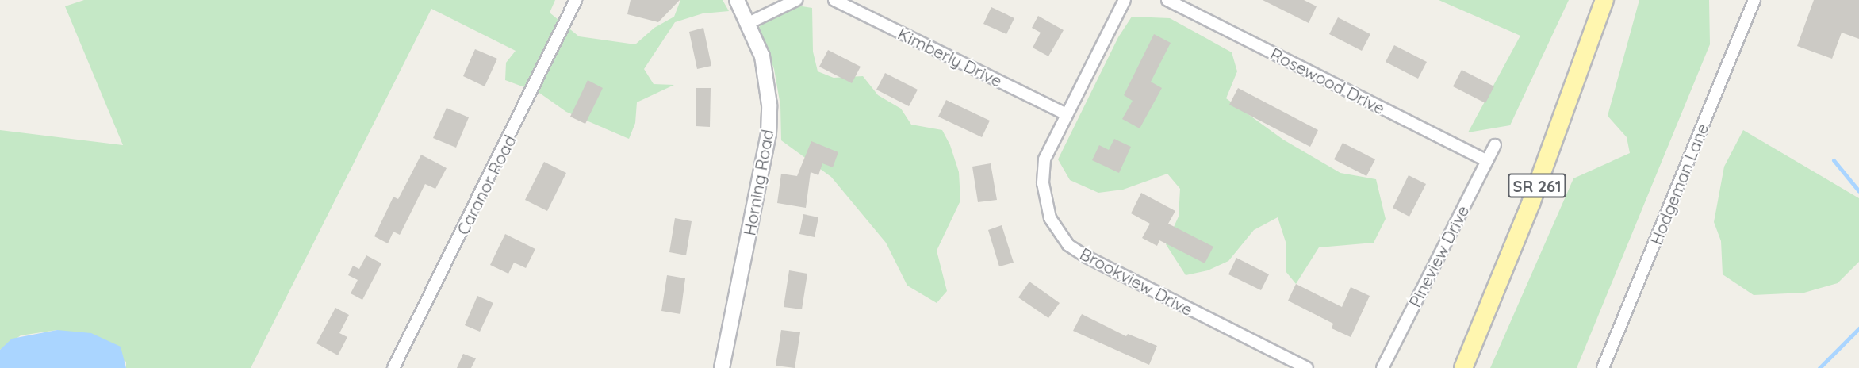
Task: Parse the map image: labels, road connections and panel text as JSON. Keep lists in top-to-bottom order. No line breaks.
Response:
{"streets":{"main road":["SR 261"],"street":["Kimberly Drive","Rosewood Drive","Horning Road","Hodgeman Lane","Caranor Road","Pineview Drive","Brookview Drive"]},"crossings":[["Kimberly Drive","Brookview Drive"],["Rosewood Drive","Pineview Drive"]]}
